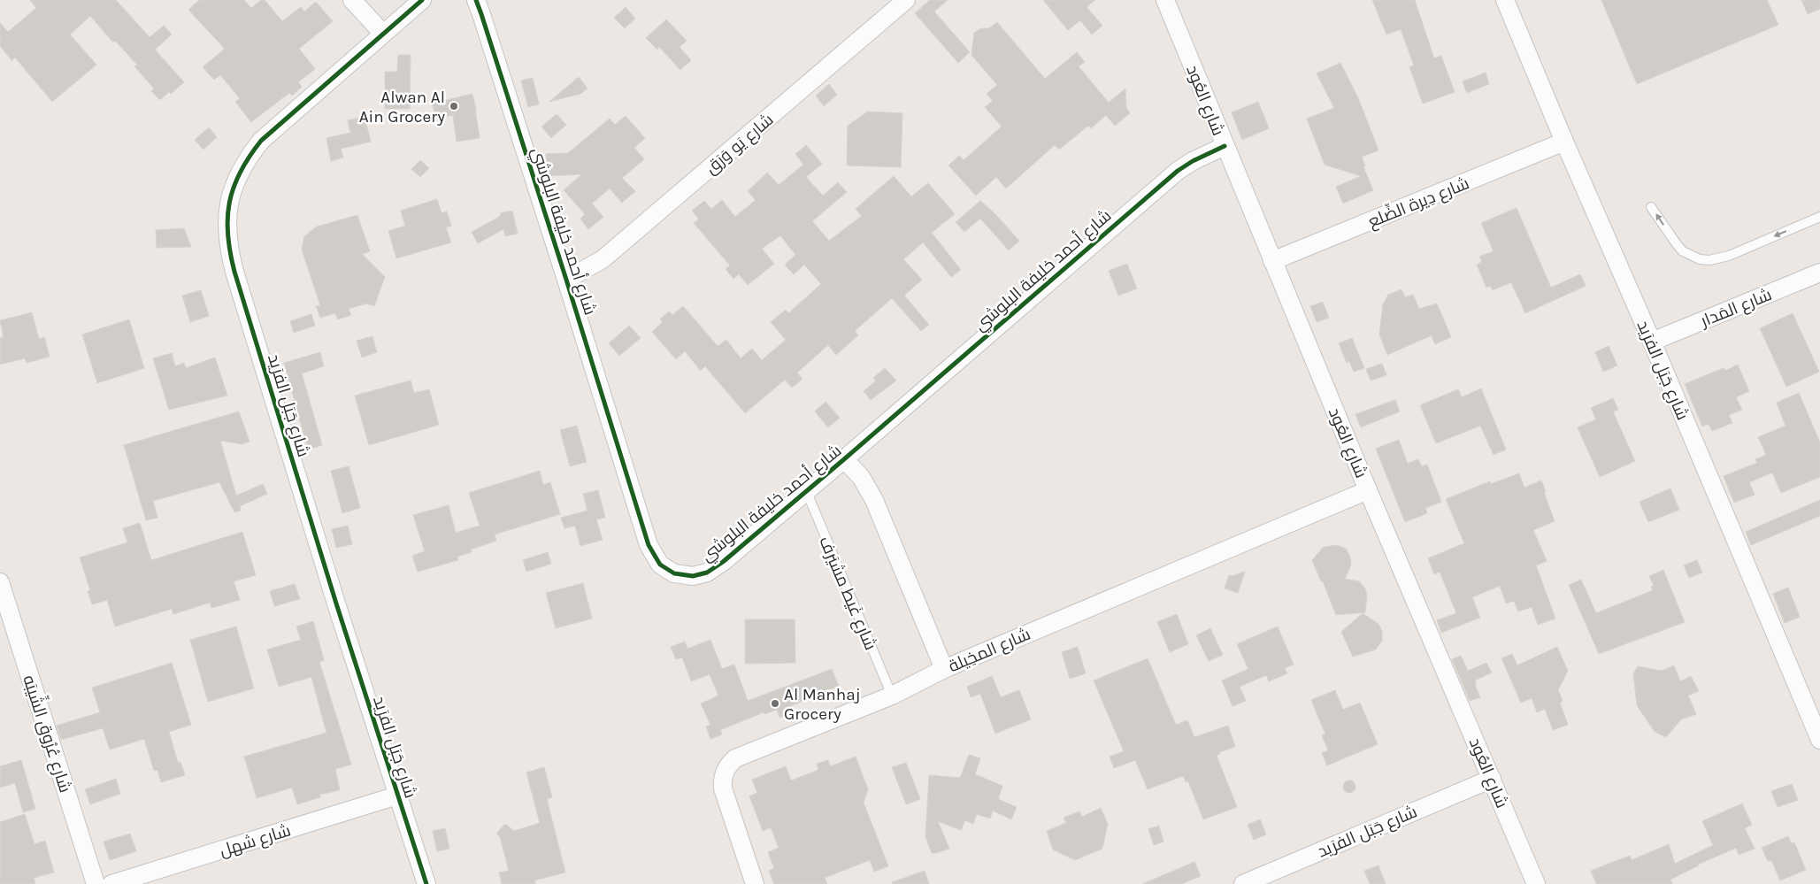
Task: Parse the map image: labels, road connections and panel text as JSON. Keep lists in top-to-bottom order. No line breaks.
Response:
{"streets":{"street":["شارع العُود","شارع يَو وَرَق","شارع دِيرة الضِّلع","شارع أحمد خليفة البلوشي","شارع المَدار","شارع جَبَل الفرَيد","شارع المخِيلة","شارع عُرُوق الشِّيبَه","شارع شهل"],"lane":["شارع غَيط مشيَرف"]},"crossings":[["شارع العُود","شارع دِيرة الضِّلع"],["شارع العُود","شارع أحمد خليفة البلوشي"],["شارع العُود","شارع جَبَل الفرَيد"],["شارع العُود","شارع المخِيلة"],["شارع يَو وَرَق","شارع أحمد خليفة البلوشي"],["شارع دِيرة الضِّلع","شارع جَبَل الفرَيد"],["شارع أحمد خليفة البلوشي","شارع غَيط مشيَرف"],["شارع المَدار","شارع جَبَل الفرَيد"],["شارع جَبَل الفرَيد","شارع شهل"],["شارع غَيط مشيَرف","شارع المخِيلة"]],"places":["Alwan Al Ain Grocery","Al Manhaj Grocery"]}
